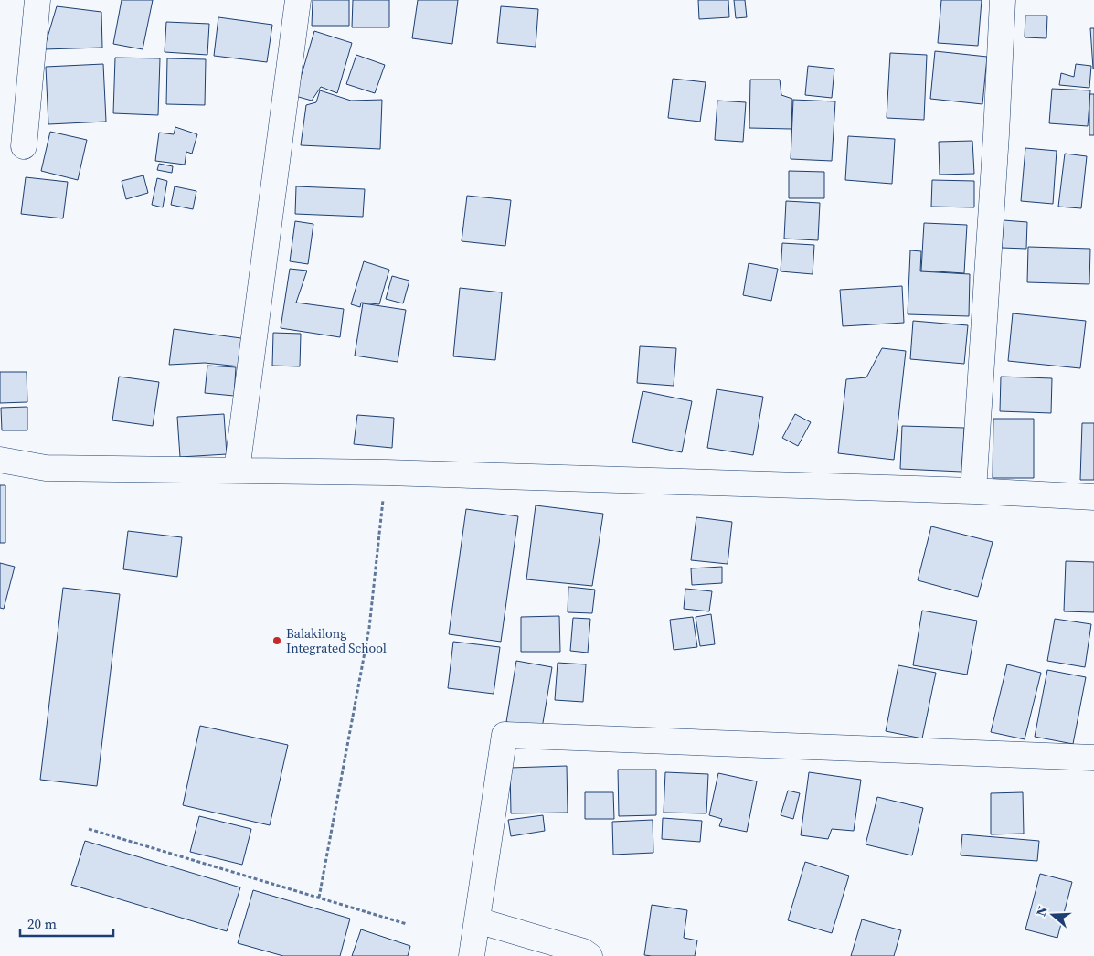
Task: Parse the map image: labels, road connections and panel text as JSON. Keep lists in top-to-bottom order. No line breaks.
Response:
{"places":["Balakilong Integrated School"],"scale_bar":"20 m","north":"left"}
